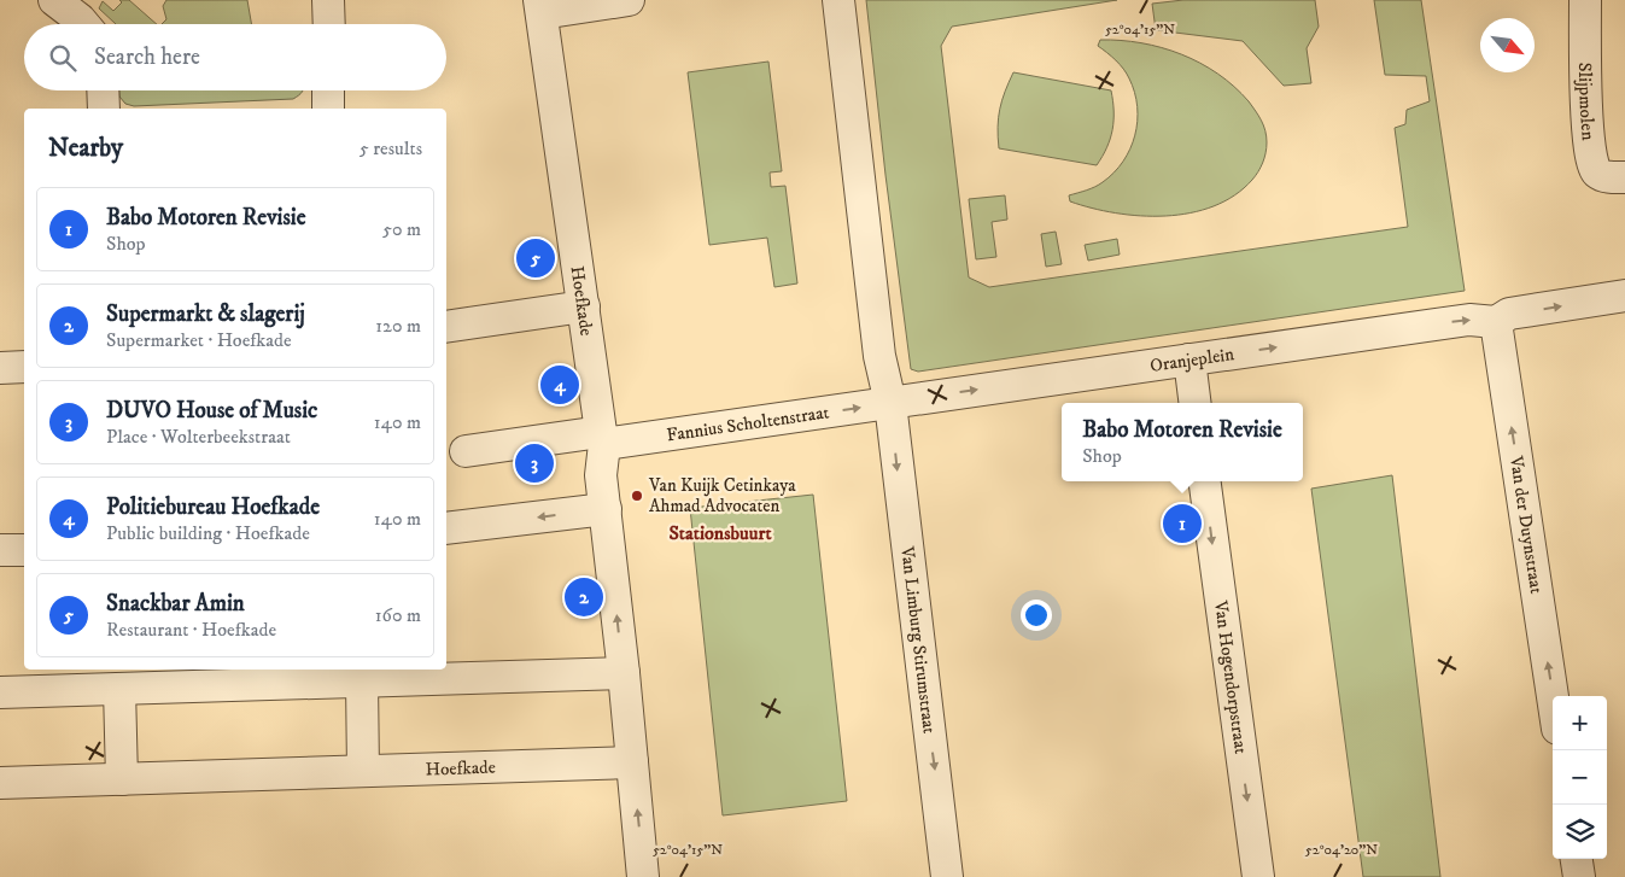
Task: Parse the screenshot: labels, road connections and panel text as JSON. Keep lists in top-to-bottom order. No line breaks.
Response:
{"streets":{"street":["Slijpmolen","Hoefkade","Oranjeplein","Fannius Scholtenstraat","Van der Duynstraat","Van Limburg Stirumstraat","Van Hogendorpstraat"]},"crossings":[["Hoefkade","Fannius Scholtenstraat"],["Oranjeplein","Fannius Scholtenstraat"],["Oranjeplein","Van der Duynstraat"],["Oranjeplein","Van Limburg Stirumstraat"],["Fannius Scholtenstraat","Van Limburg Stirumstraat"]],"one_way":["Oranjeplein","Fannius Scholtenstraat","Van der Duynstraat","Van Limburg Stirumstraat","Van Hogendorpstraat"],"districts":["Stationsbuurt"],"places":["Van Kuijk Cetinkaya Ahmad Advocaten"],"north":"bottom right","page":{"search":"Search here","heading":["Nearby","5 results"],"list":[{"mark":"1","name":"Babo Motoren Revisie","note":"Shop","value":"50 m"},{"mark":"2","name":"Supermarkt & slagerij","note":"Supermarket · Hoefkade","value":"120 m"},{"mark":"3","name":"DUVO House of Music","note":"Place · Wolterbeekstraat","value":"140 m"},{"mark":"4","name":"Politiebureau Hoefkade","note":"Public building · Hoefkade","value":"140 m"},{"mark":"5","name":"Snackbar Amin","note":"Restaurant · Hoefkade","value":"160 m"}],"pins":["5","4","3","1","2"],"popup":["Babo Motoren Revisie","Shop"],"map_buttons":["+","−"]},"coordinates":["52°04'15\"N","52°04'20\"N"]}
